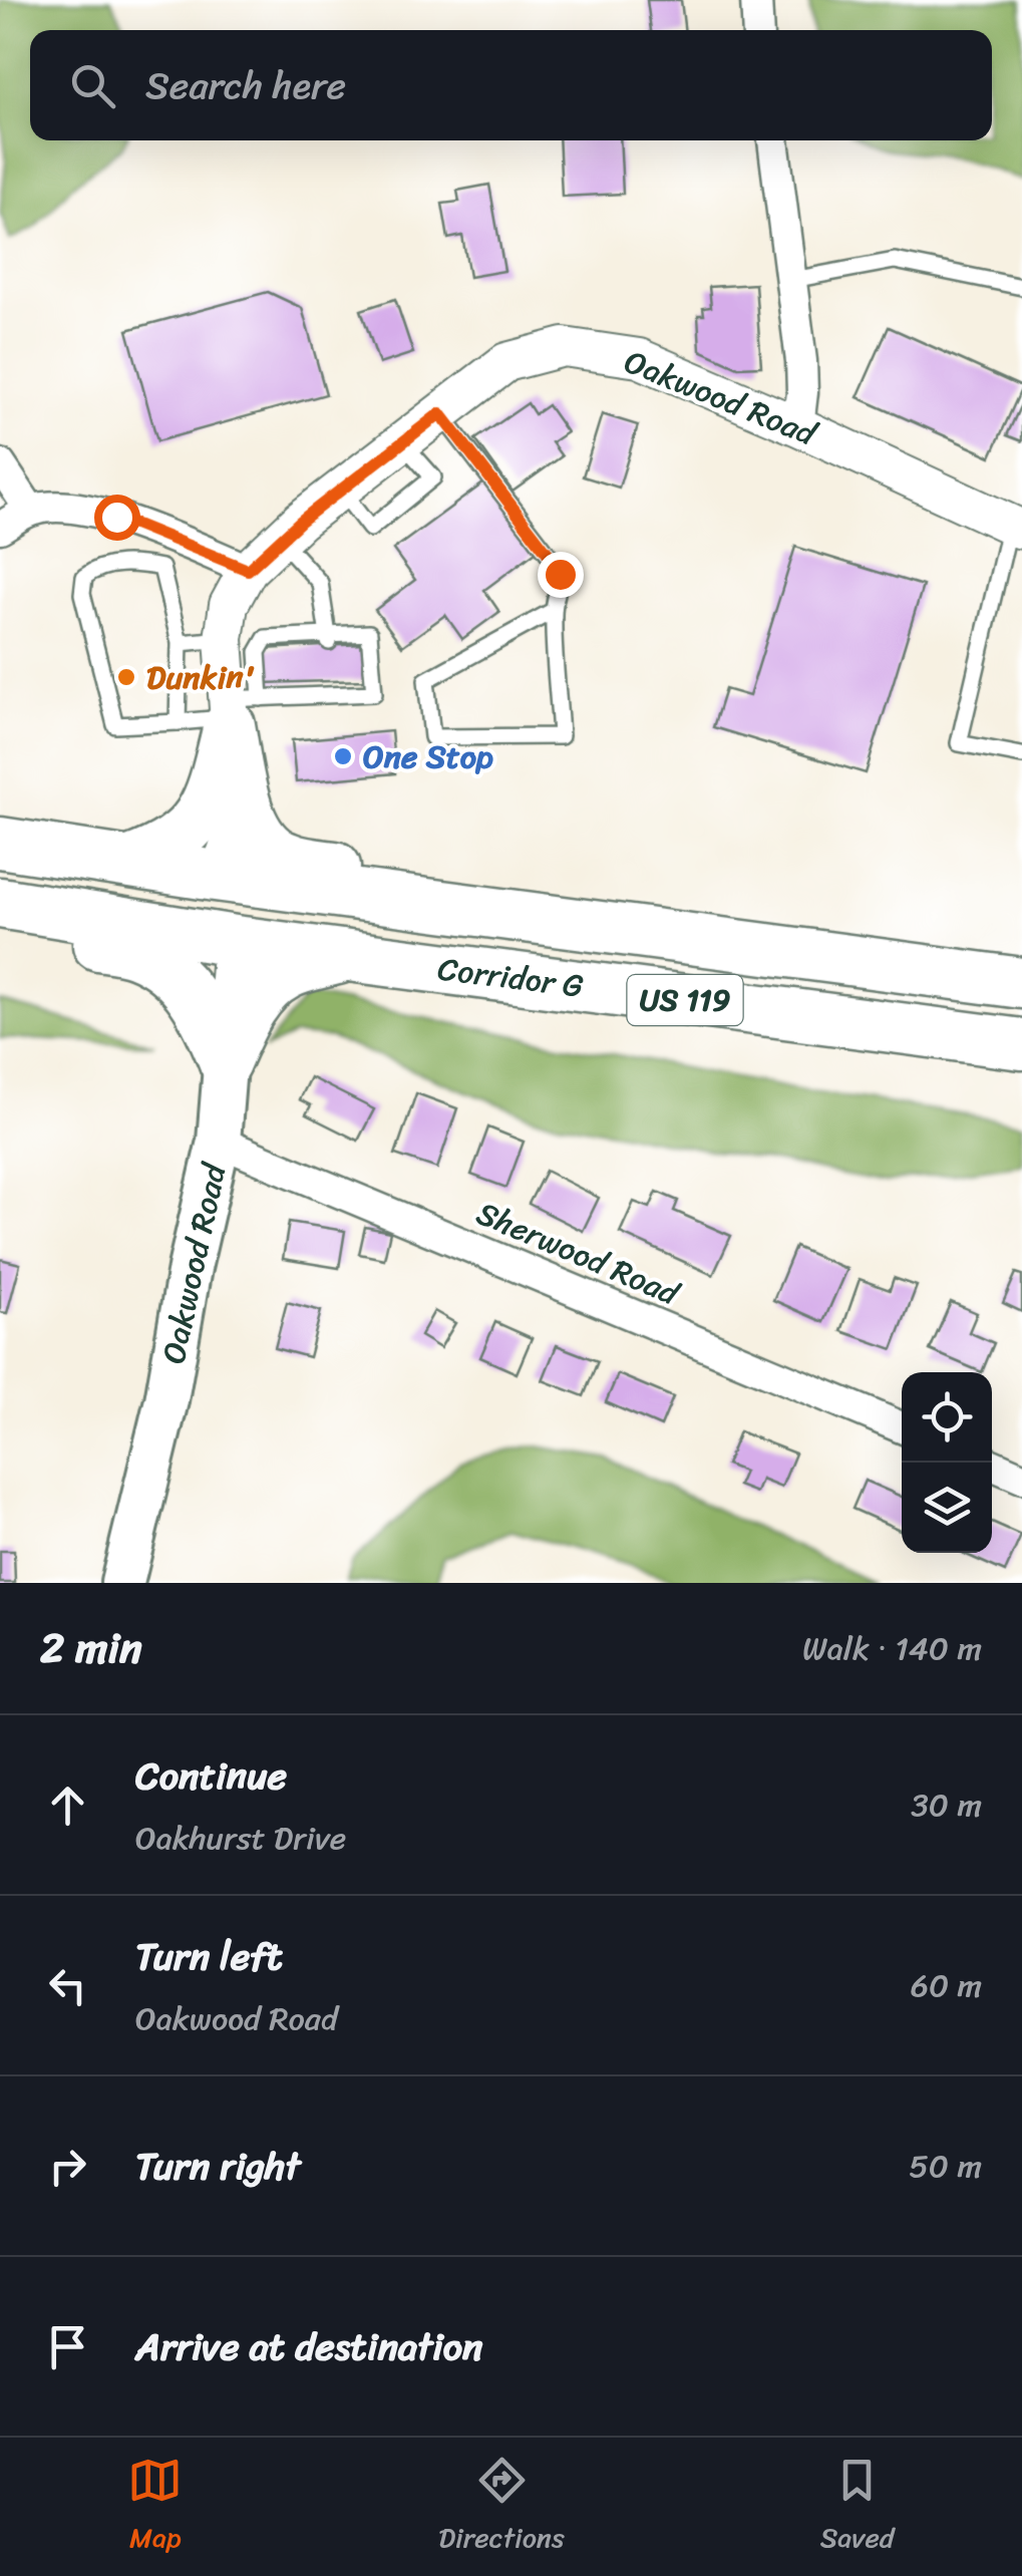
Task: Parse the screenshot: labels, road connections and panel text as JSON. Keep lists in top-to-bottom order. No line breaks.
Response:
{"streets":{"highway":["Corridor G","US 119"],"main road":["Oakwood Road"],"street":["Sherwood Road"]},"crossings":[["Oakwood Road","Corridor G"],["Oakwood Road","Sherwood Road"]],"places":["Dunkin'","One Stop"],"page":{"search":"Search here","heading":["2 min","Walk · 140 m"],"list":[["Continue","Oakhurst Drive","30 m"],["Turn left","Oakwood Road","60 m"],["Turn right","50 m"],"Arrive at destination"],"nav":["Map","Directions","Saved"]}}
